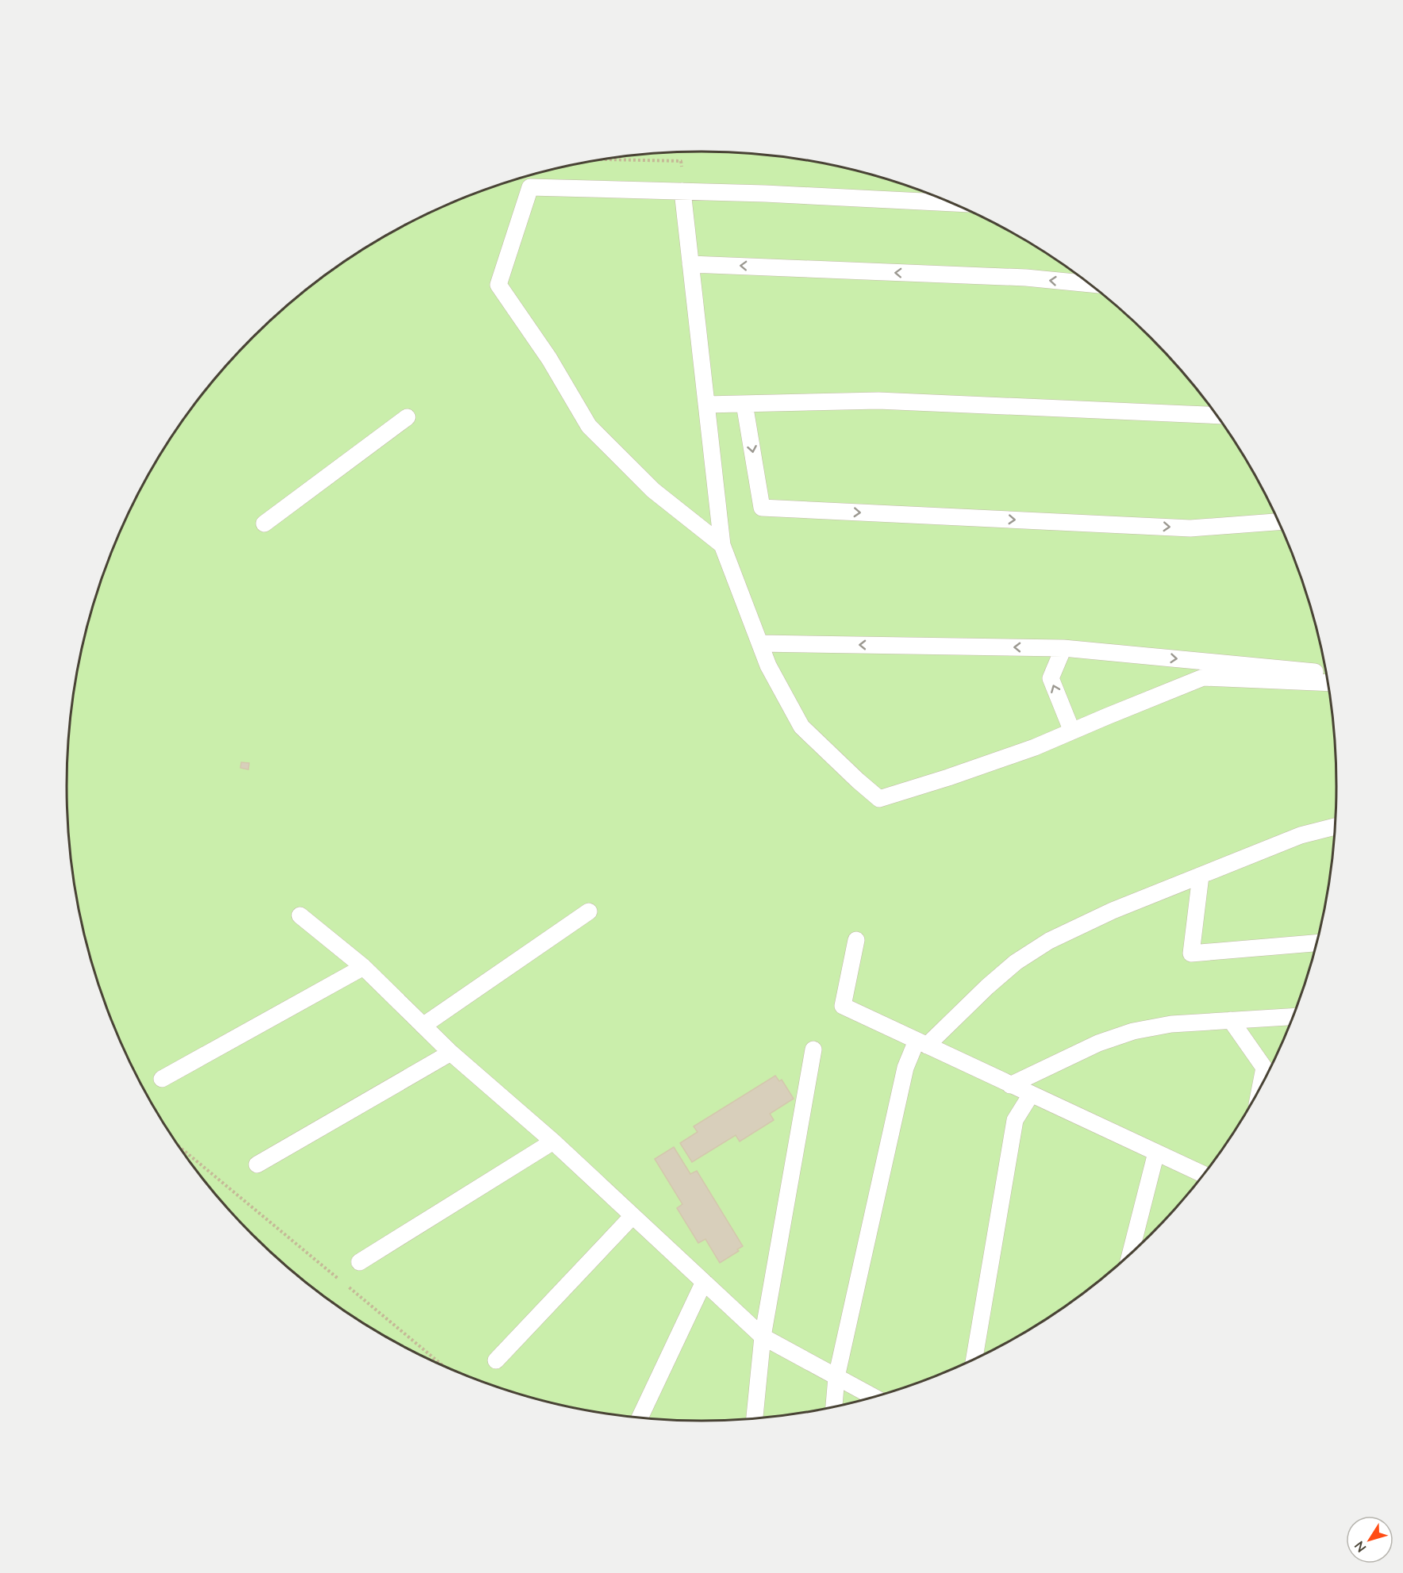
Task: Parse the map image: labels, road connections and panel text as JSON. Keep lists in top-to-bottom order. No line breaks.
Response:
{"north":"bottom left"}
